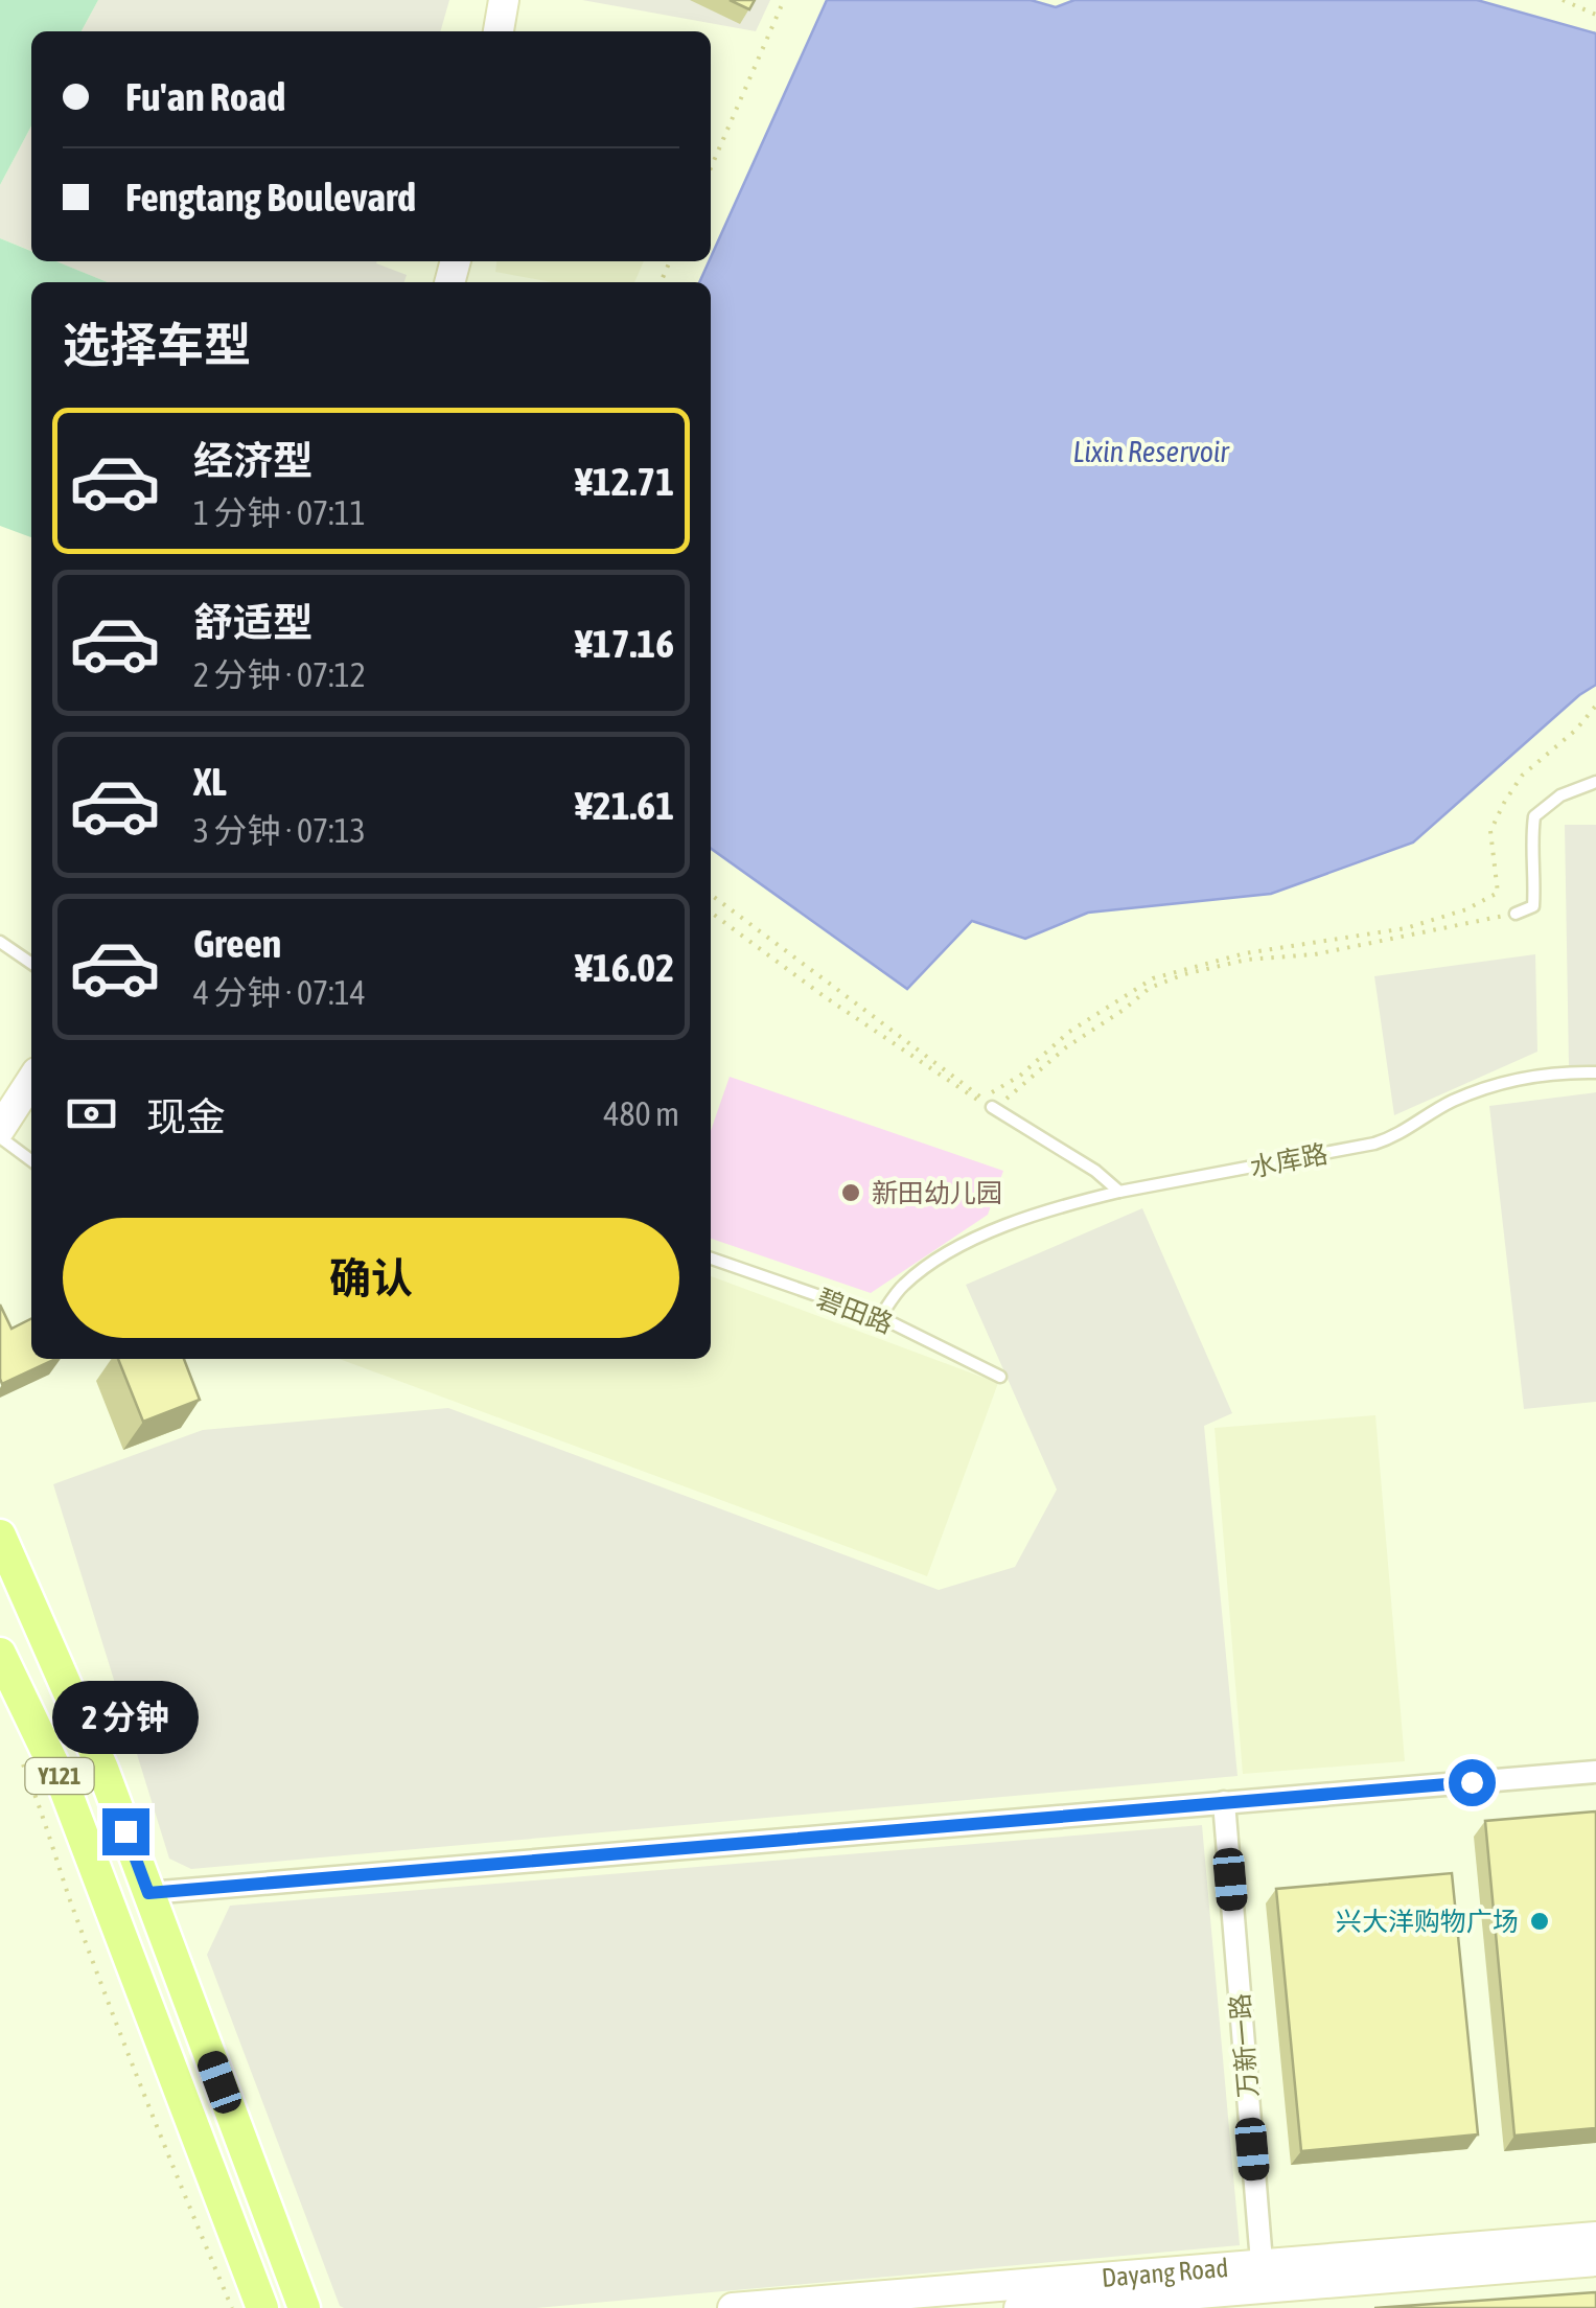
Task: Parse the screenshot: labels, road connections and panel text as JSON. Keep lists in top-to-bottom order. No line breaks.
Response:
{"streets":{"main road":["Y121"],"street":["万新一路","Dayang Road"],"lane":["水库路","碧田路"]},"crossings":[["水库路","碧田路"],["万新一路","Dayang Road"]],"water":["Lixin Reservoir"],"places":["新田幼儿园","兴大洋购物广场"],"page":{"banner":["Fu'an Road","Fengtang Boulevard"],"heading":"选择车型","list":[{"name":"经济型","note":"1 分钟 · 07:11","value":"¥12.71"},{"name":"舒适型","note":"2 分钟 · 07:12","value":"¥17.16"},{"name":"XL","note":"3 分钟 · 07:13","value":"¥21.61"},{"name":"Green","note":"4 分钟 · 07:14","value":"¥16.02"}],"pay":["现金","480 m"],"buttons":"确认","bubble":"2 分钟"}}
